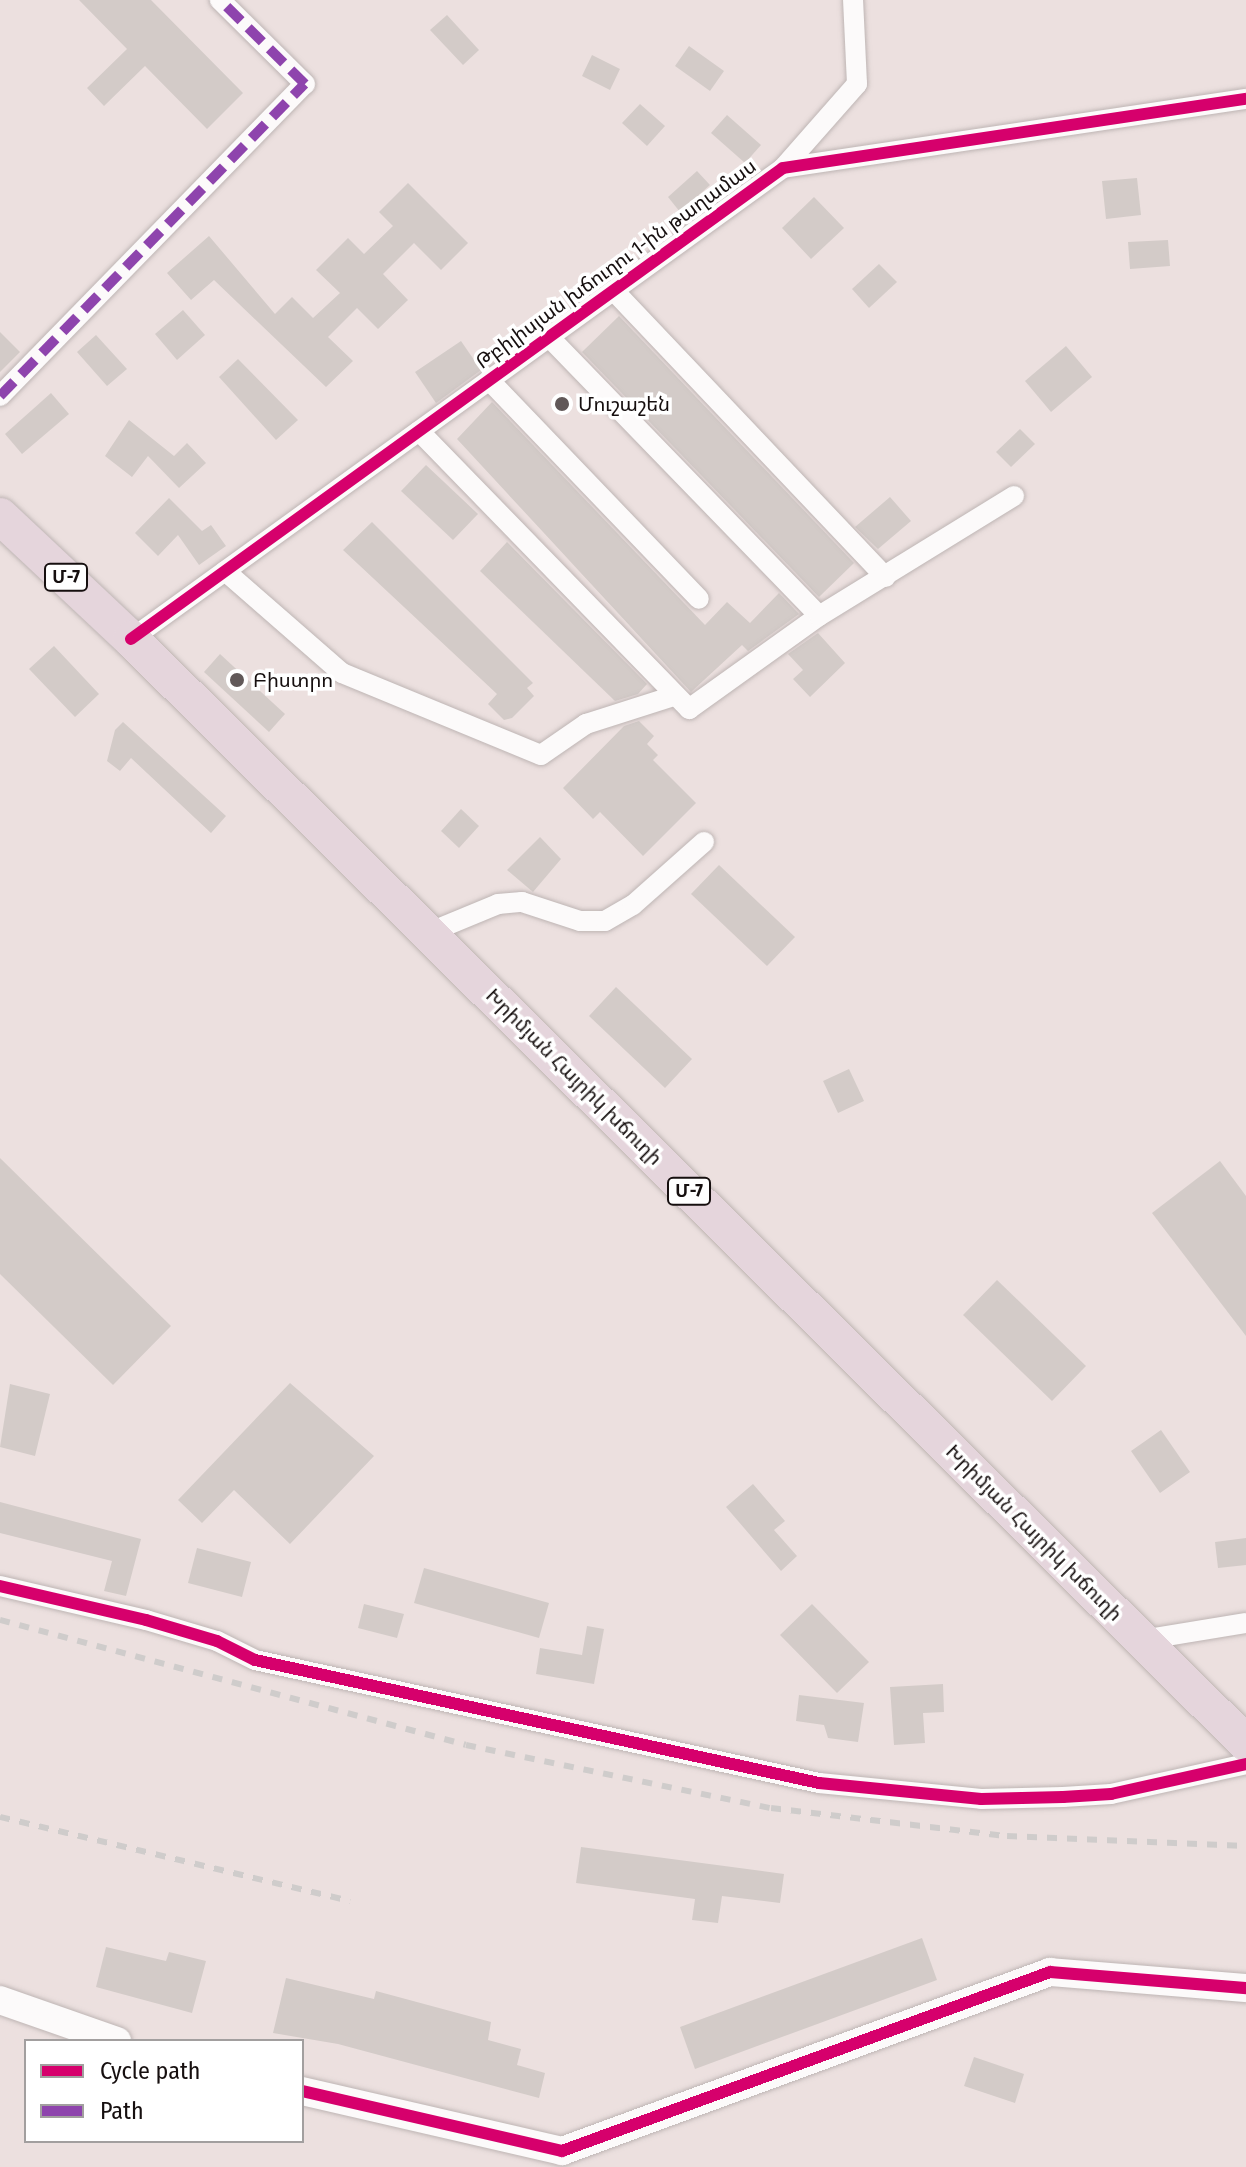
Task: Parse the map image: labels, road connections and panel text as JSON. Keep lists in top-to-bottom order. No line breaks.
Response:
{"streets":{"highway":["Մ-7","Խրիմյան Հայրիկ խճուղի"],"street":["Թբիլիսյան խճուղու 1-ին թաղամաս"]},"crossings":[["Թբիլիսյան խճուղու 1-ին թաղամաս","Խրիմյան Հայրիկ խճուղի"]],"places":["Մուշաշեն","Բիստրո"],"legend":["Cycle path","Path"]}
